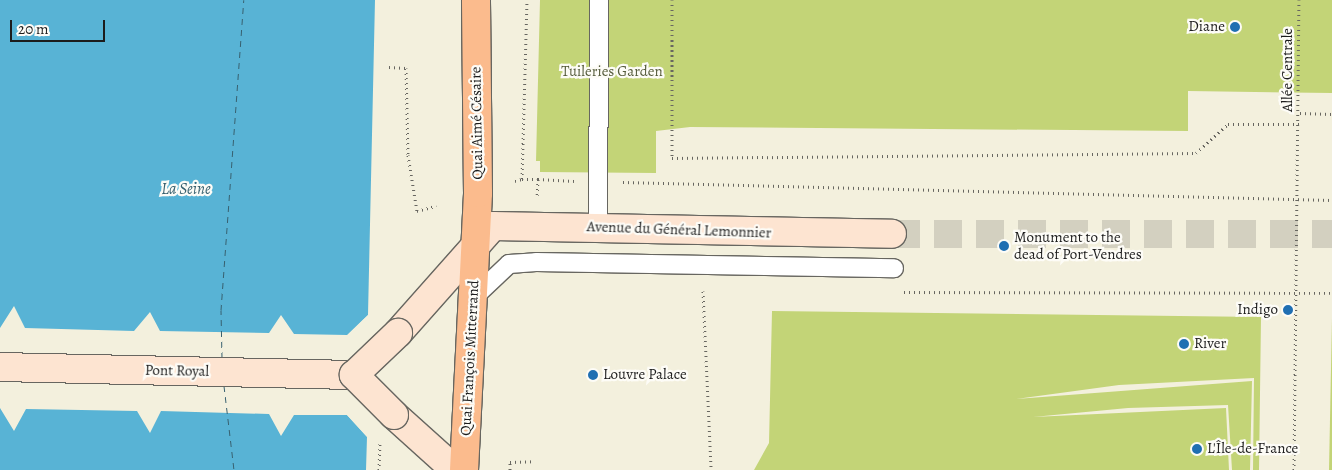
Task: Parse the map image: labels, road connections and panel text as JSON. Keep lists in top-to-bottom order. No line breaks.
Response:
{"streets":{"main road":["Quai Aimé Césaire","Avenue du Général Lemonnier","Quai François Mitterrand","Pont Royal"],"path":["Allée Centrale"]},"crossings":[["Quai Aimé Césaire","Avenue du Général Lemonnier"],["Quai Aimé Césaire","Quai François Mitterrand"],["Avenue du Général Lemonnier","Quai François Mitterrand"]],"water":["La Seine"],"parks":["Tuileries Garden"],"places":["Diane","Monument to the dead of Port-Vendres","Indigo","River","Louvre Palace","L'Île-de-France"],"scale_bar":"20 m"}
